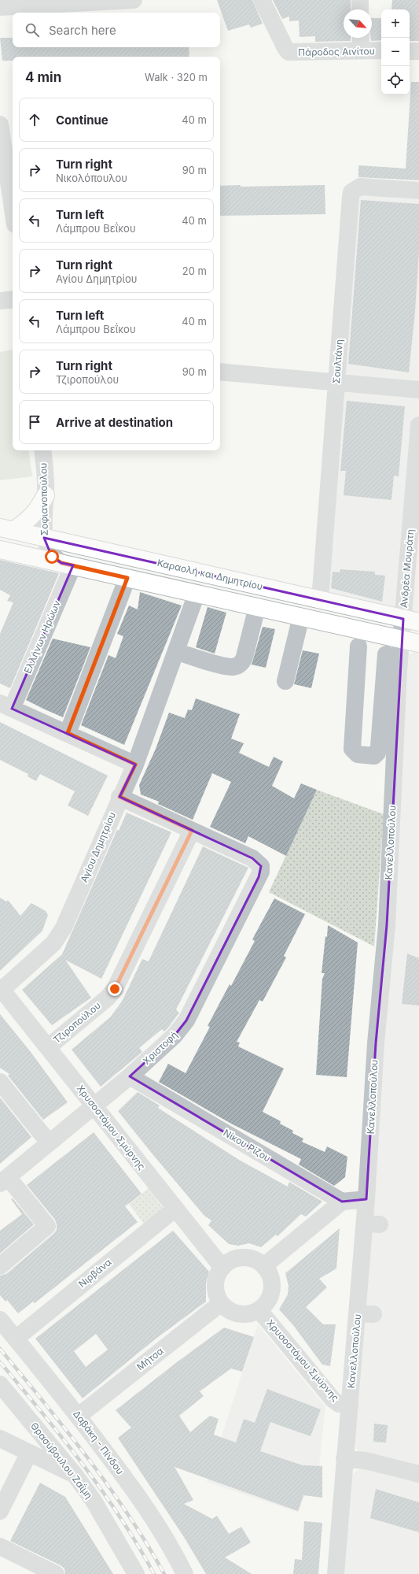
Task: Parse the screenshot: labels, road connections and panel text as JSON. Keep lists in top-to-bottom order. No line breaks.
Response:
{"streets":{"main road":["Καραολή και Δημητρίου"],"street":["Πάροδος Αινίτου","Σουλτάνη","Σοφιανοπούλου","Ανδρέα Μουράτη","Ελλήνων Ηρώων","Κανελλοπούλου","Αγίου Δημητρίου","Τζιροπούλου","Χριστοφή","Χρυσοστόμου Σμύρνης","Νίκου Ρίζου","Νιρβάνα","Μήτσα","Δαβάκη - Πίνδου","Θρασύβουλου Ζαΐμη"]},"crossings":[["Σουλτάνη","Καραολή και Δημητρίου"],["Σοφιανοπούλου","Καραολή και Δημητρίου"],["Σοφιανοπούλου","Ελλήνων Ηρώων"],["Ανδρέα Μουράτη","Καραολή και Δημητρίου"],["Ανδρέα Μουράτη","Κανελλοπούλου"],["Καραολή και Δημητρίου","Κανελλοπούλου"],["Κανελλοπούλου","Χρυσοστόμου Σμύρνης"],["Αγίου Δημητρίου","Χρυσοστόμου Σμύρνης"],["Τζιροπούλου","Χριστοφή"],["Τζιροπούλου","Χρυσοστόμου Σμύρνης"],["Χριστοφή","Χρυσοστόμου Σμύρνης"],["Χριστοφή","Νίκου Ρίζου"],["Χρυσοστόμου Σμύρνης","Νιρβάνα"],["Χρυσοστόμου Σμύρνης","Μήτσα"],["Νιρβάνα","Δαβάκη - Πίνδου"],["Μήτσα","Δαβάκη - Πίνδου"]],"north":"bottom right","page":{"map_buttons":["+","−"],"search":"Search here","heading":["4 min","Walk · 320 m"],"list":[["Continue","40 m"],["Turn right","Νικολόπουλου","90 m"],["Turn left","Λάμπρου Βεΐκου","40 m"],["Turn right","Αγίου Δημητρίου","20 m"],["Turn left","Λάμπρου Βεΐκου","40 m"],["Turn right","Τζιροπούλου","90 m"],"Arrive at destination"]}}
